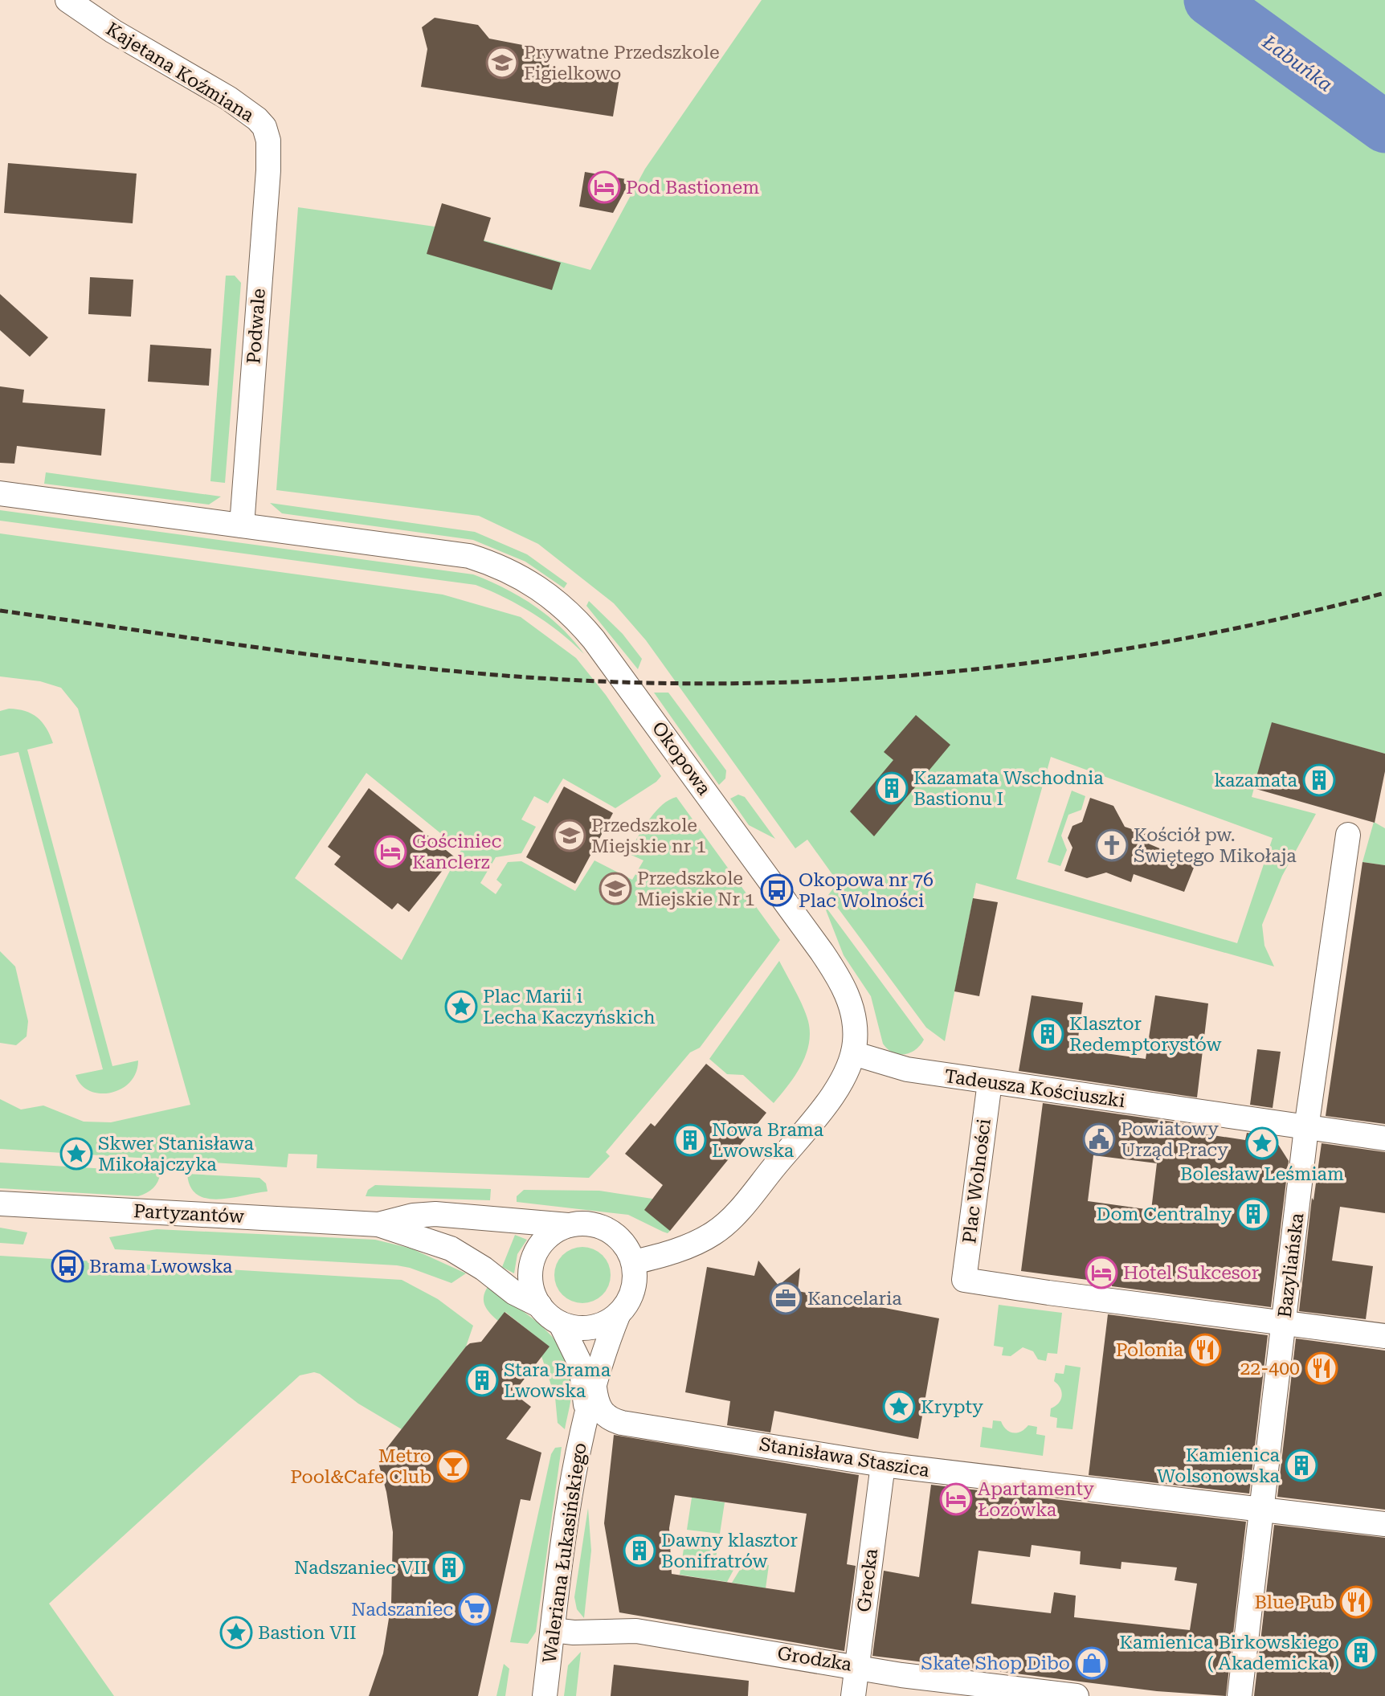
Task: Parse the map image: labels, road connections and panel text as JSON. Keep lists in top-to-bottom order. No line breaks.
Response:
{"streets":{"street":["Kajetana Koźmiana","Podwale","Okopowa","Tadeusza Kościuszki","Plac Wolności","Partyzantów","Bazyliańska","Stanisława Staszica","Waleriana Łukasińskiego","Grecka","Grodzka"]},"crossings":[["Kajetana Koźmiana","Podwale"],["Podwale","Okopowa"],["Okopowa","Tadeusza Kościuszki"],["Okopowa","Partyzantów"],["Okopowa","Waleriana Łukasińskiego"],["Tadeusza Kościuszki","Plac Wolności"],["Tadeusza Kościuszki","Bazyliańska"],["Plac Wolności","Bazyliańska"],["Partyzantów","Waleriana Łukasińskiego"],["Bazyliańska","Stanisława Staszica"],["Stanisława Staszica","Waleriana Łukasińskiego"],["Stanisława Staszica","Grecka"],["Waleriana Łukasińskiego","Grodzka"],["Grecka","Grodzka"]],"water":["Łabuńka"],"places":{"school or university":["Prywatne Przedszkole Figielkowo","Przedszkole Miejskie nr 1","Przedszkole Miejskie Nr 1"],"hotel":["Pod Bastionem","Gościniec Kanclerz","Hotel Sukcesor","Apartamenty Łozówka"],"building":["kazamata","Kazamata Wschodnia Bastionu I","Klasztor Redemptorystów","Nowa Brama Lwowska","Dom Centralny","Stara Brama Lwowska","Kamienica Wolsonowska","Dawny klasztor Bonifratrów","Nadszaniec VII","Kamienica Birkowskiego ( Akademicka )"],"church":["Kościół pw. Świętego Mikołaja"],"bus stop":["Okopowa nr 76 Plac Wolności","Brama Lwowska"],"place":["Plac Marii i Lecha Kaczyńskich","Bolesław Leśmiam","Skwer Stanisława Mikołajczyka","Krypty","Bastion VII"],"public building":["Powiatowy Urząd Pracy"],"office":["Kancelaria"],"restaurant":["Polonia","22-400","Blue Pub"],"bar":["Metro Pool&Cafe Club"],"supermarket":["Nadszaniec"],"shop":["Skate Shop Dibo"]}}
